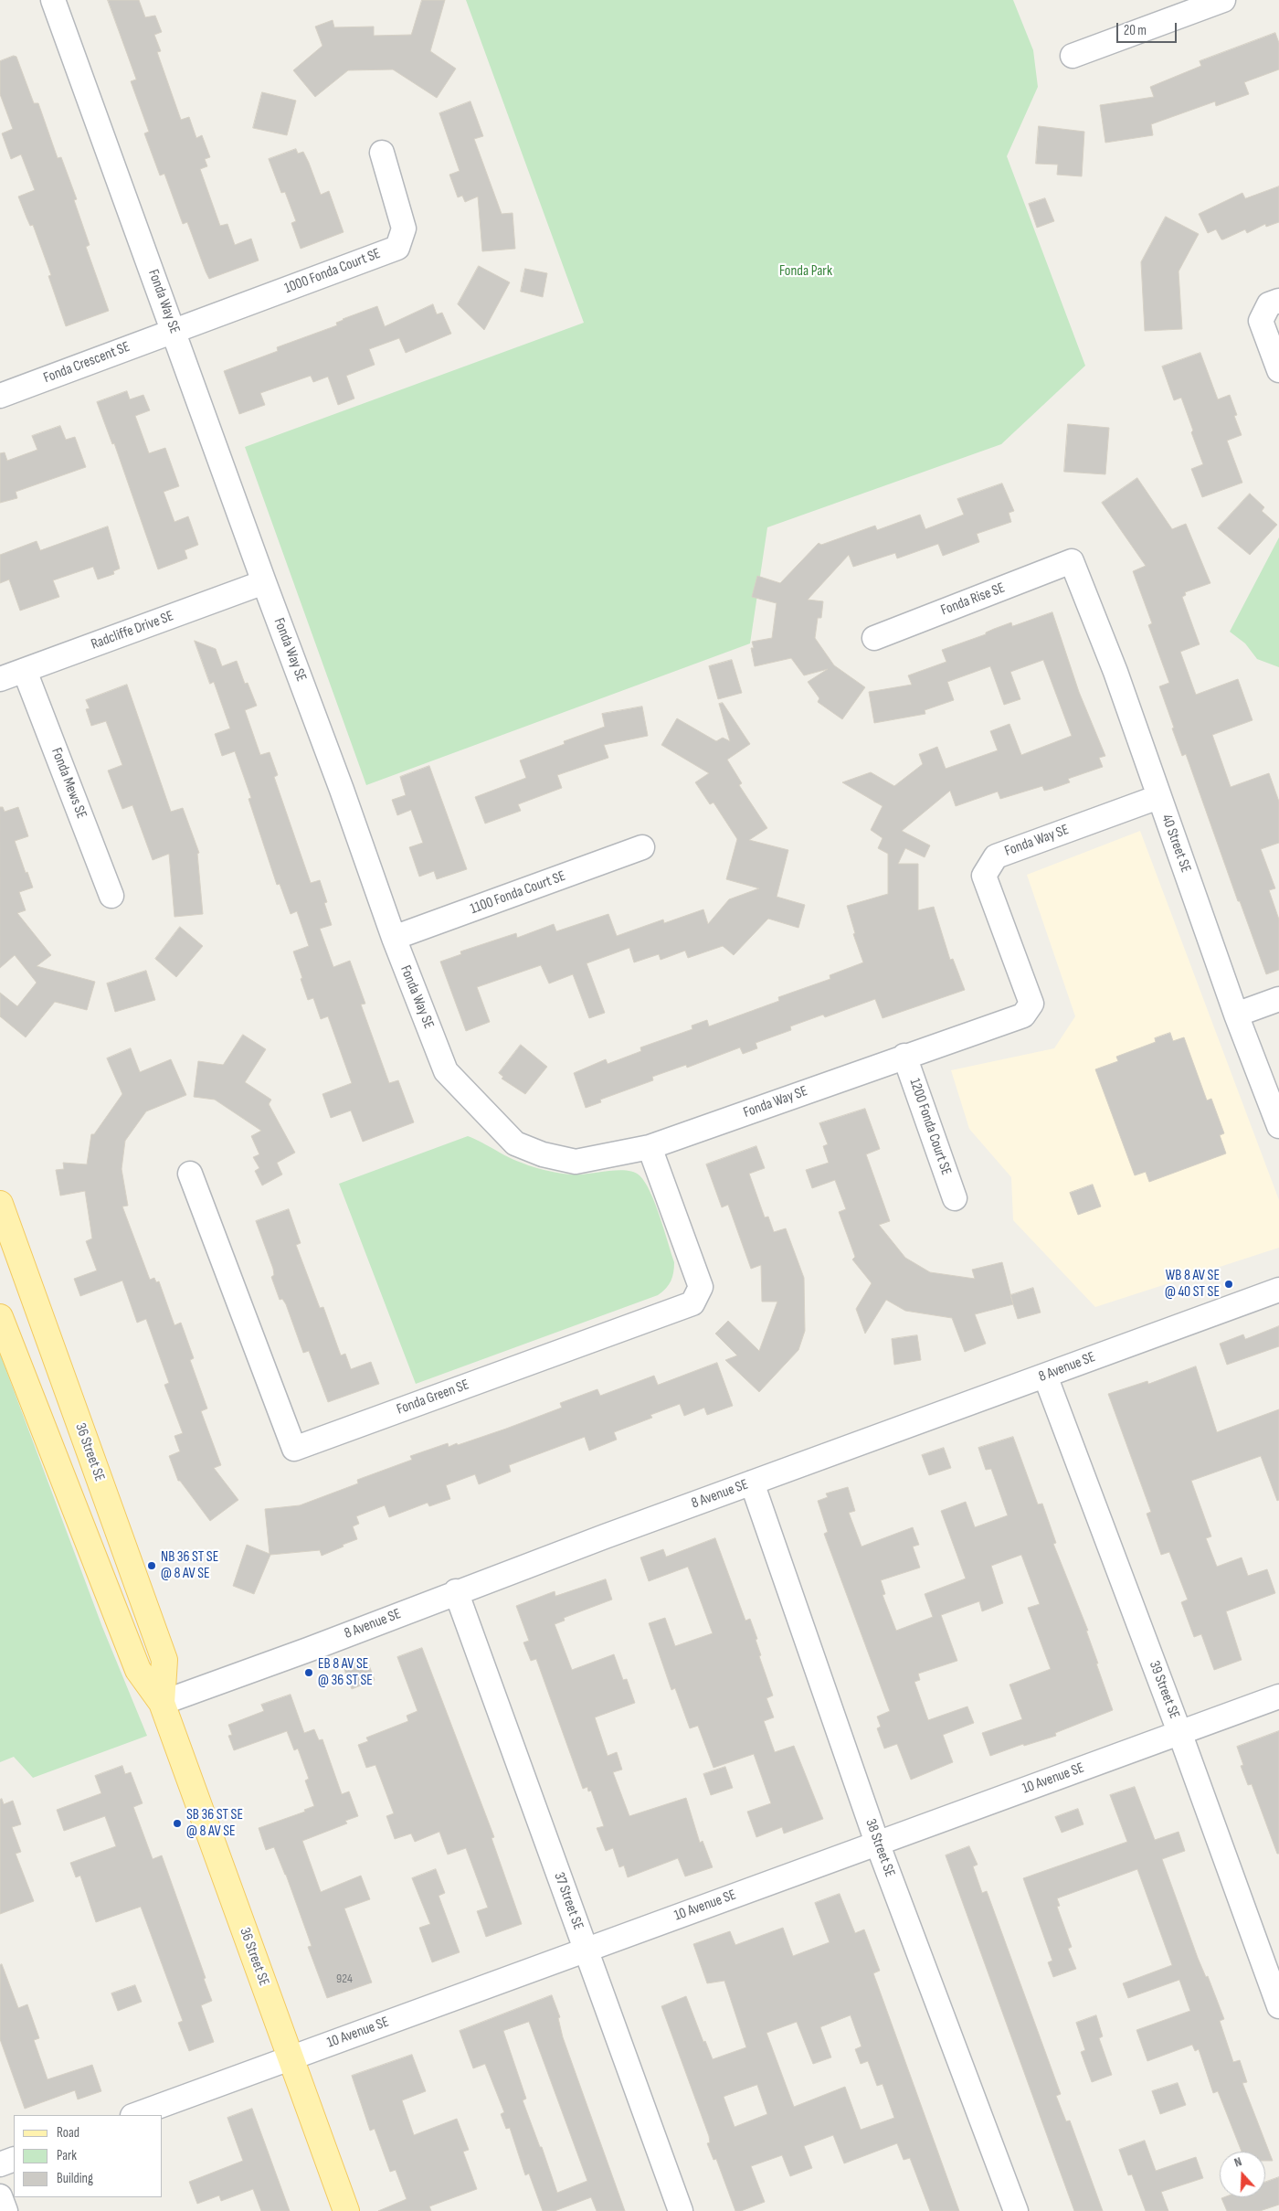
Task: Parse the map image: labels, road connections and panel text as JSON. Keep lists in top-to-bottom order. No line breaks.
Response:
{"streets":{"main road":["36 Street SE"],"street":["1000 Fonda Court SE","Fonda Way SE","Fonda Crescent SE","Fonda Rise SE","Radcliffe Drive SE","Fonda Mews SE","40 Street SE","1100 Fonda Court SE","1200 Fonda Court SE","8 Avenue SE","Fonda Green SE","39 Street SE","10 Avenue SE","38 Street SE","37 Street SE"]},"crossings":[["1000 Fonda Court SE","Fonda Way SE"],["1000 Fonda Court SE","Fonda Crescent SE"],["Fonda Way SE","Fonda Crescent SE"],["Fonda Way SE","Radcliffe Drive SE"],["Fonda Way SE","40 Street SE"],["Fonda Way SE","1100 Fonda Court SE"],["Fonda Way SE","1200 Fonda Court SE"],["Fonda Way SE","Fonda Green SE"],["Fonda Rise SE","40 Street SE"],["Radcliffe Drive SE","Fonda Mews SE"],["8 Avenue SE","36 Street SE"],["8 Avenue SE","39 Street SE"],["8 Avenue SE","38 Street SE"],["8 Avenue SE","37 Street SE"],["36 Street SE","10 Avenue SE"],["39 Street SE","10 Avenue SE"],["10 Avenue SE","38 Street SE"],["10 Avenue SE","37 Street SE"]],"parks":["Fonda Park"],"places":["WB 8 AV SE @ 40 ST SE","NB 36 ST SE @ 8 AV SE","EB 8 AV SE @ 36 ST SE","SB 36 ST SE @ 8 AV SE"],"house_numbers":["924"],"legend":["Road","Park","Building"],"scale_bar":"20 m","north":"top"}
